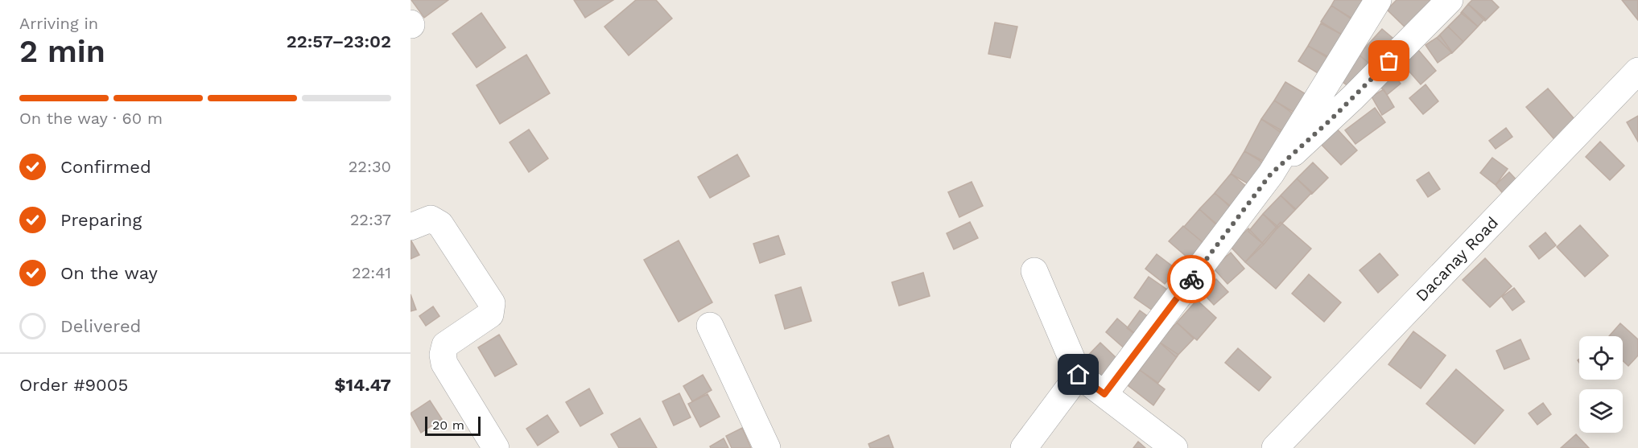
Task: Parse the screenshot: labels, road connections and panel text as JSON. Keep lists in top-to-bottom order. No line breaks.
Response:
{"streets":{"street":["Dacanay Road"]},"scale_bar":"20 m","page":{"heading":["2 min","Arriving in","22:57–23:02"],"panel":["Order #9005","$14.47"],"bar":"On the way · 60 m","list":[["Confirmed","22:30"],["Preparing","22:37"],["On the way","22:41"],"Delivered"],"scale":"20 m"}}
